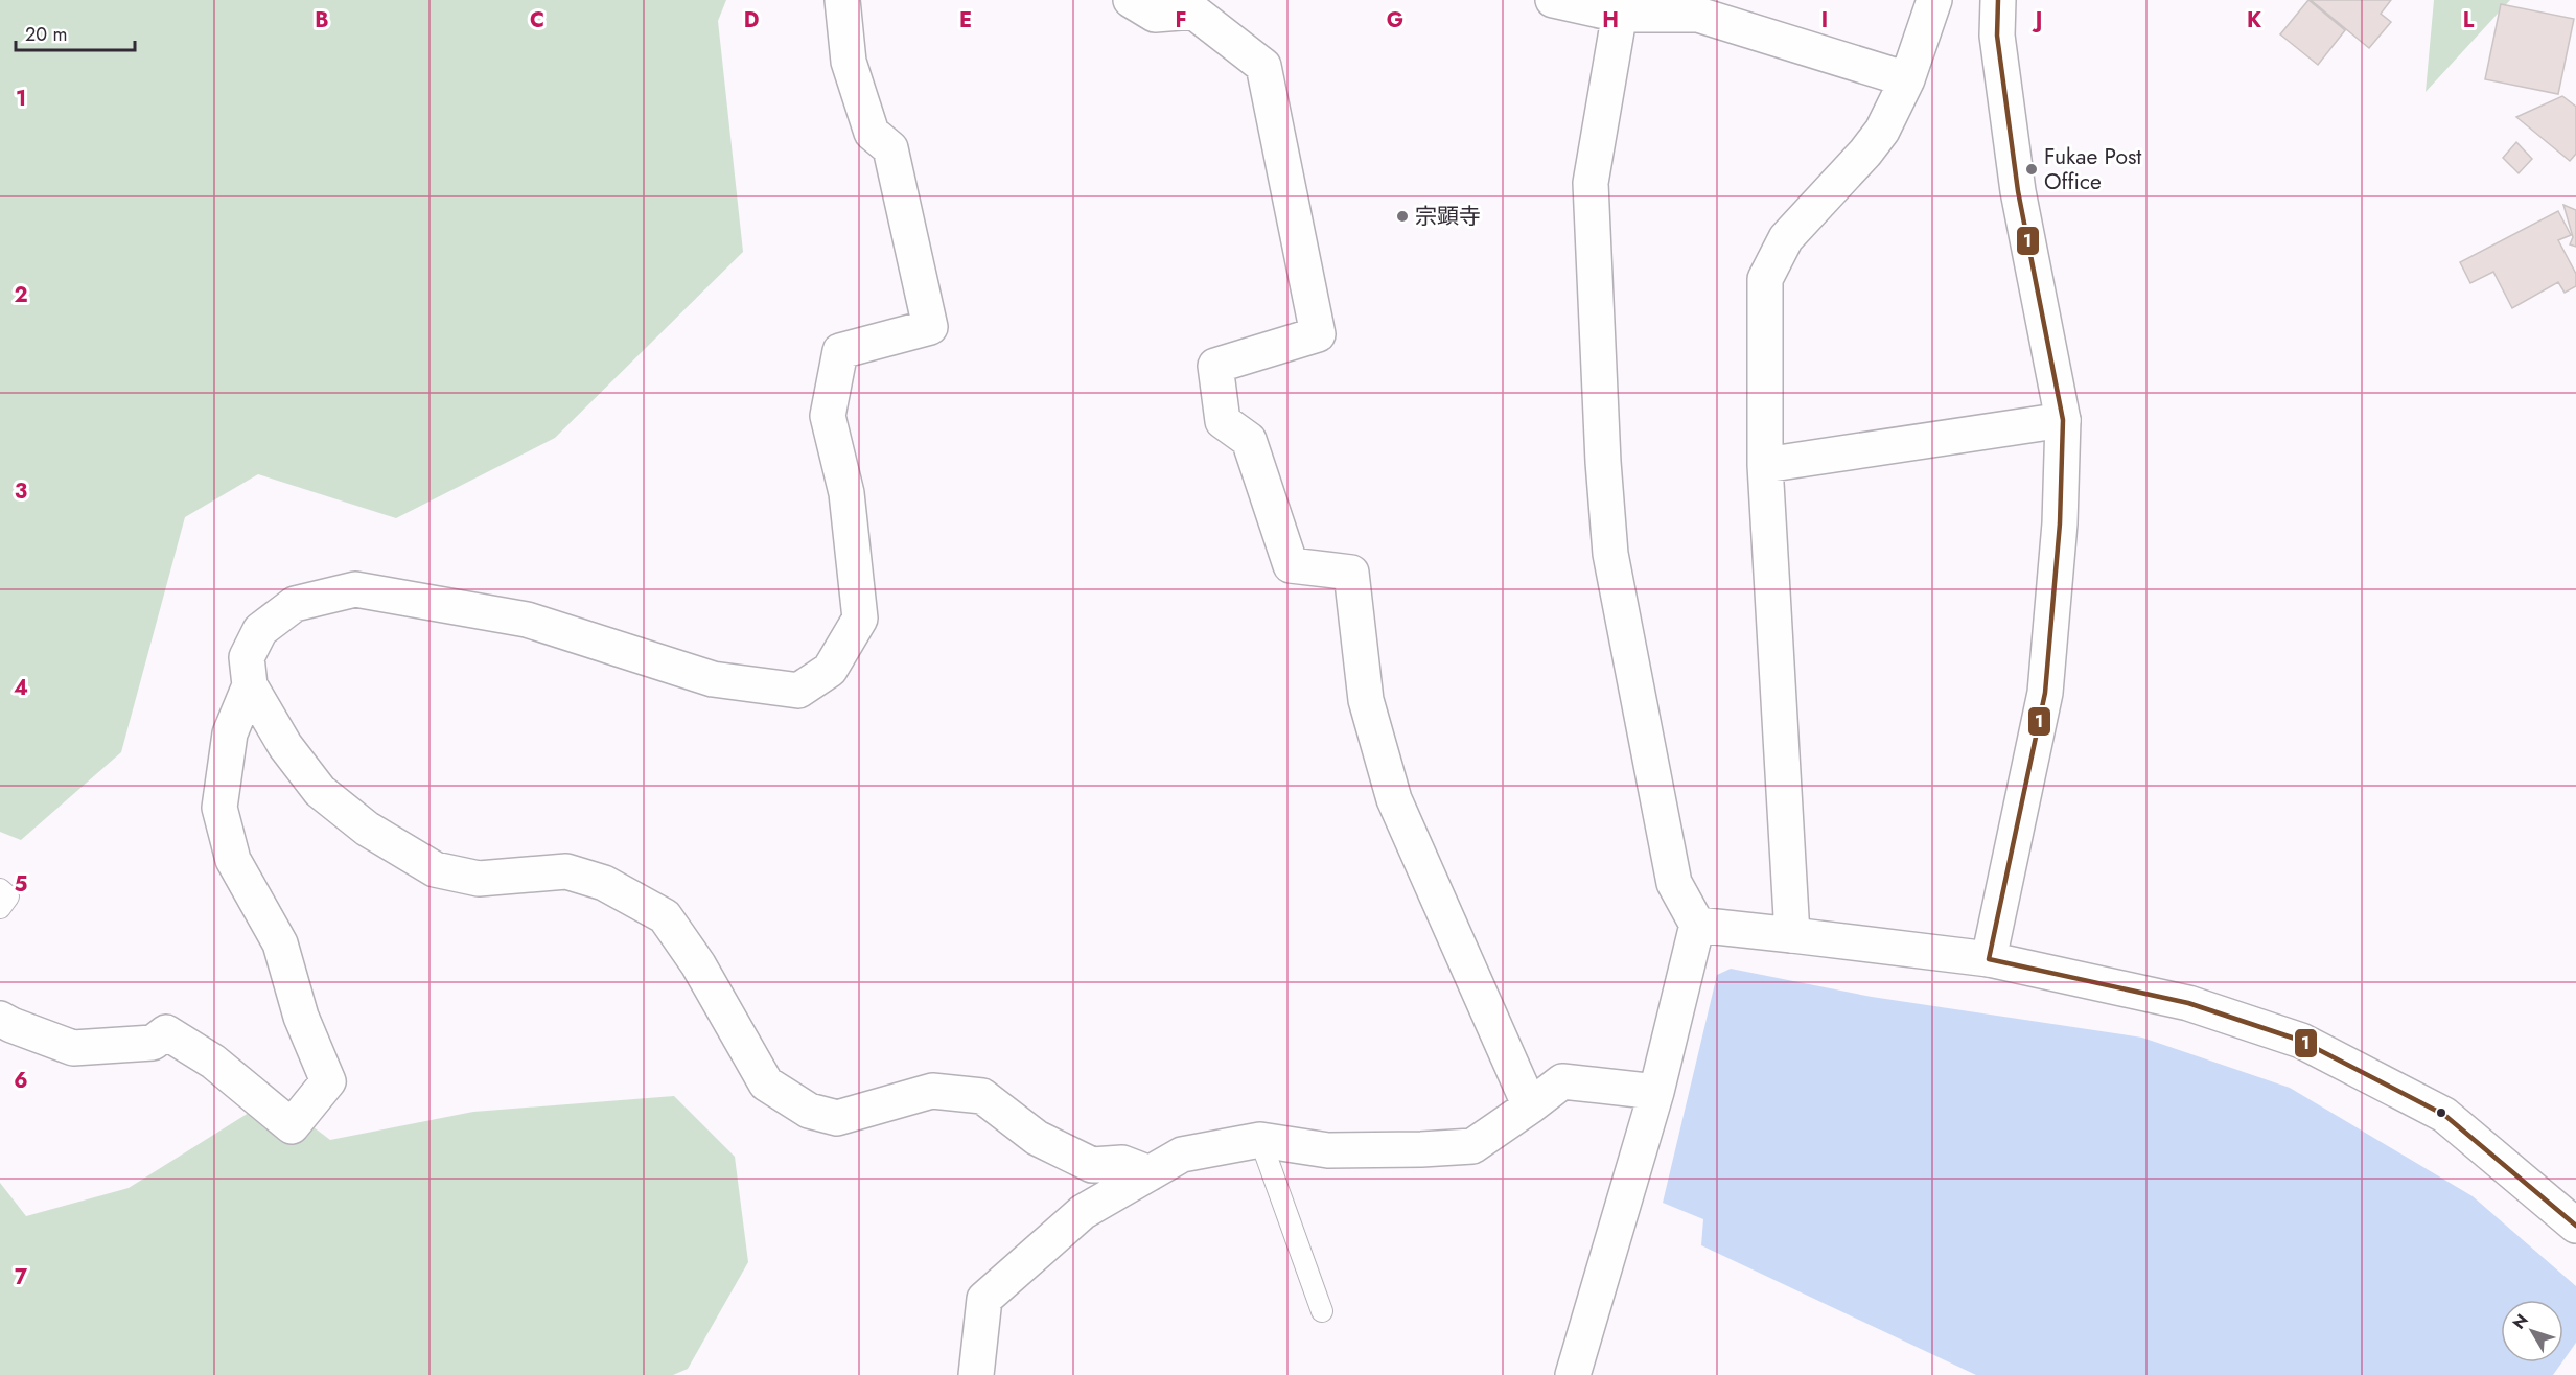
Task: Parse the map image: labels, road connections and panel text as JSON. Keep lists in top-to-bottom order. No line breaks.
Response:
{"places":["Fukae Post Office","宗顕寺"],"lines":["transit line 1"],"scale_bar":"20 m","north":"top left","grid":{"columns":["B","C","D","E","F","G","H","I","J","K","L"],"rows":["1","2","3","4","5","6","7"]}}
